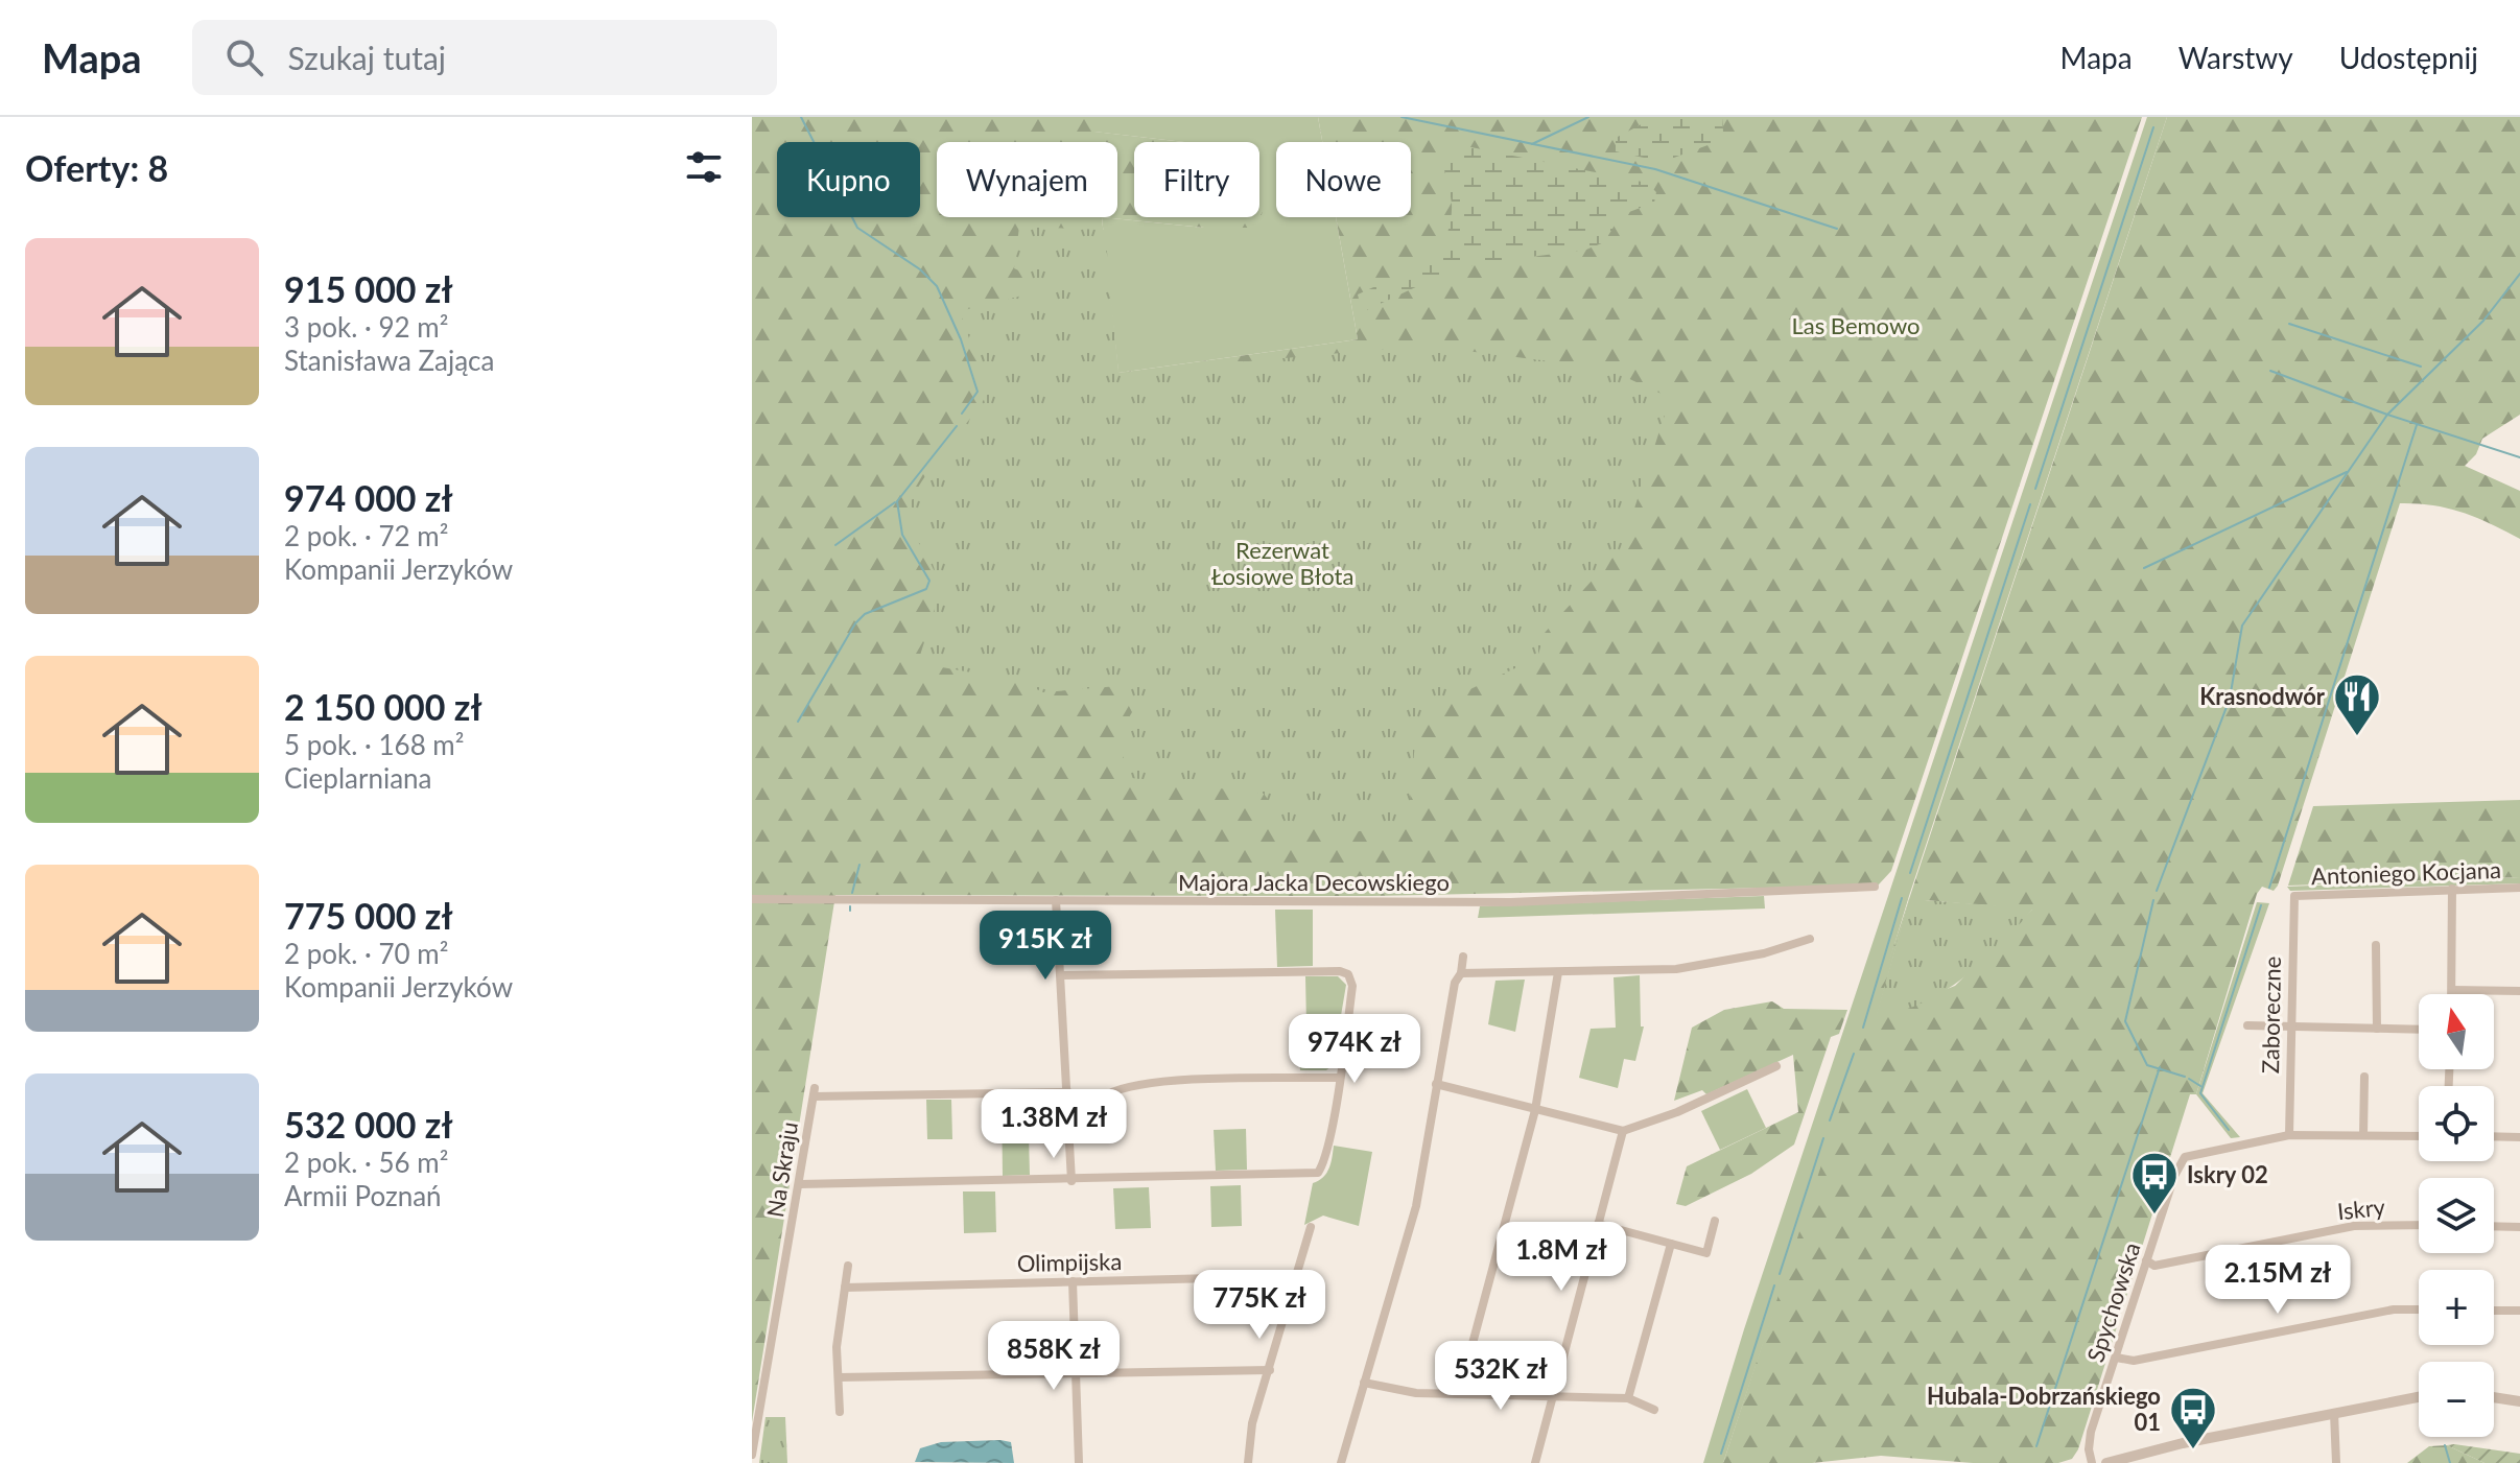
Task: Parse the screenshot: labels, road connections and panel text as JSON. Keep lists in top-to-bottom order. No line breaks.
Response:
{"streets":{"street":["Antoniego Kocjana","Majora Jacka Decowskiego","Zaboreczne","Na Skraju","Iskry","Olimpijska","Spychowska"]},"crossings":[["Antoniego Kocjana","Zaboreczne"],["Zaboreczne","Spychowska"],["Iskry","Spychowska"]],"parks":["Las Bemowo","Rezerwat Łosiowe Błota"],"places":{"restaurant":["Krasnodwór"],"bus stop":["Iskry 02","Hubala-Dobrzańskiego 01"]},"north":"top","page":{"header":"Mapa","search":"Szukaj tutaj","nav":["Mapa","Warstwy","Udostępnij"],"heading":"Oferty: 8","chip":["Kupno","Wynajem","Filtry","Nowe"],"list":[{"name":"915 000 zł","note":"3 pok. · 92 m² · Stanisława Zająca"},{"name":"974 000 zł","note":"2 pok. · 72 m² · Kompanii Jerzyków"},{"name":"2 150 000 zł","note":"5 pok. · 168 m² · Cieplarniana"},{"name":"775 000 zł","note":"2 pok. · 70 m² · Kompanii Jerzyków"},{"name":"532 000 zł","note":"2 pok. · 56 m² · Armii Poznań"}],"price":["915K zł","974K zł","1.38M zł","1.8M zł","2.15M zł","775K zł","858K zł","532K zł"],"map_buttons":["+","−"]}}
